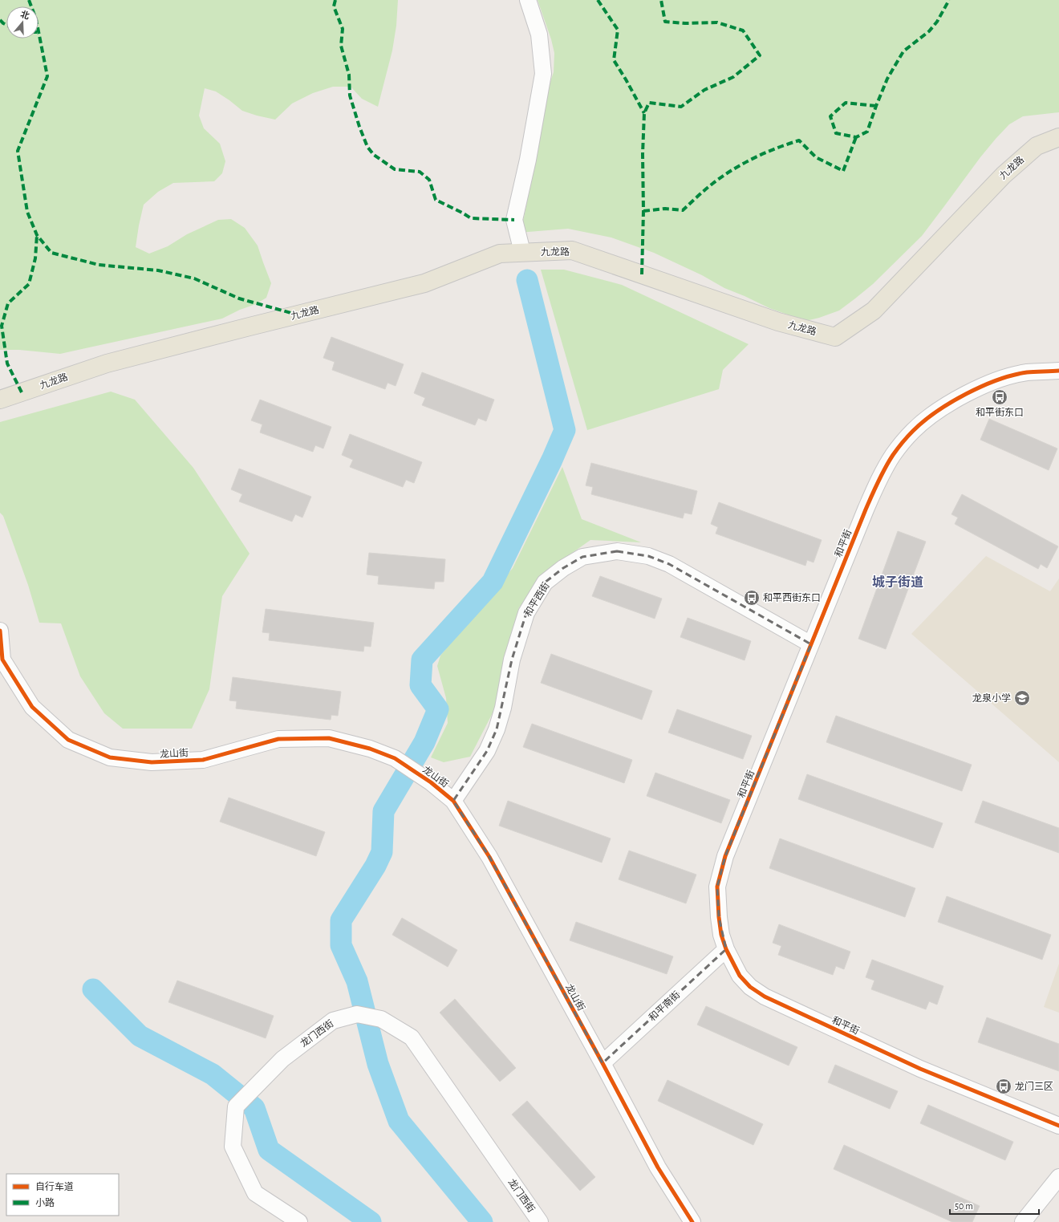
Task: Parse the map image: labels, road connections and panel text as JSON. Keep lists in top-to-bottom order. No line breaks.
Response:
{"streets":{"main road":["九龙路"],"street":["和平街","和平西街","龙山街","和平南街","龙门西街"]},"crossings":[["和平街","和平西街"],["和平街","和平南街"],["和平西街","龙山街"],["龙山街","和平南街"]],"districts":["城子街道"],"places":{"bus stop":["和平街东口","和平西街东口","龙门三区"],"school or university":["龙泉小学"]},"legend":["自行车道","小路"],"scale_bar":"50 m","north":"top"}
